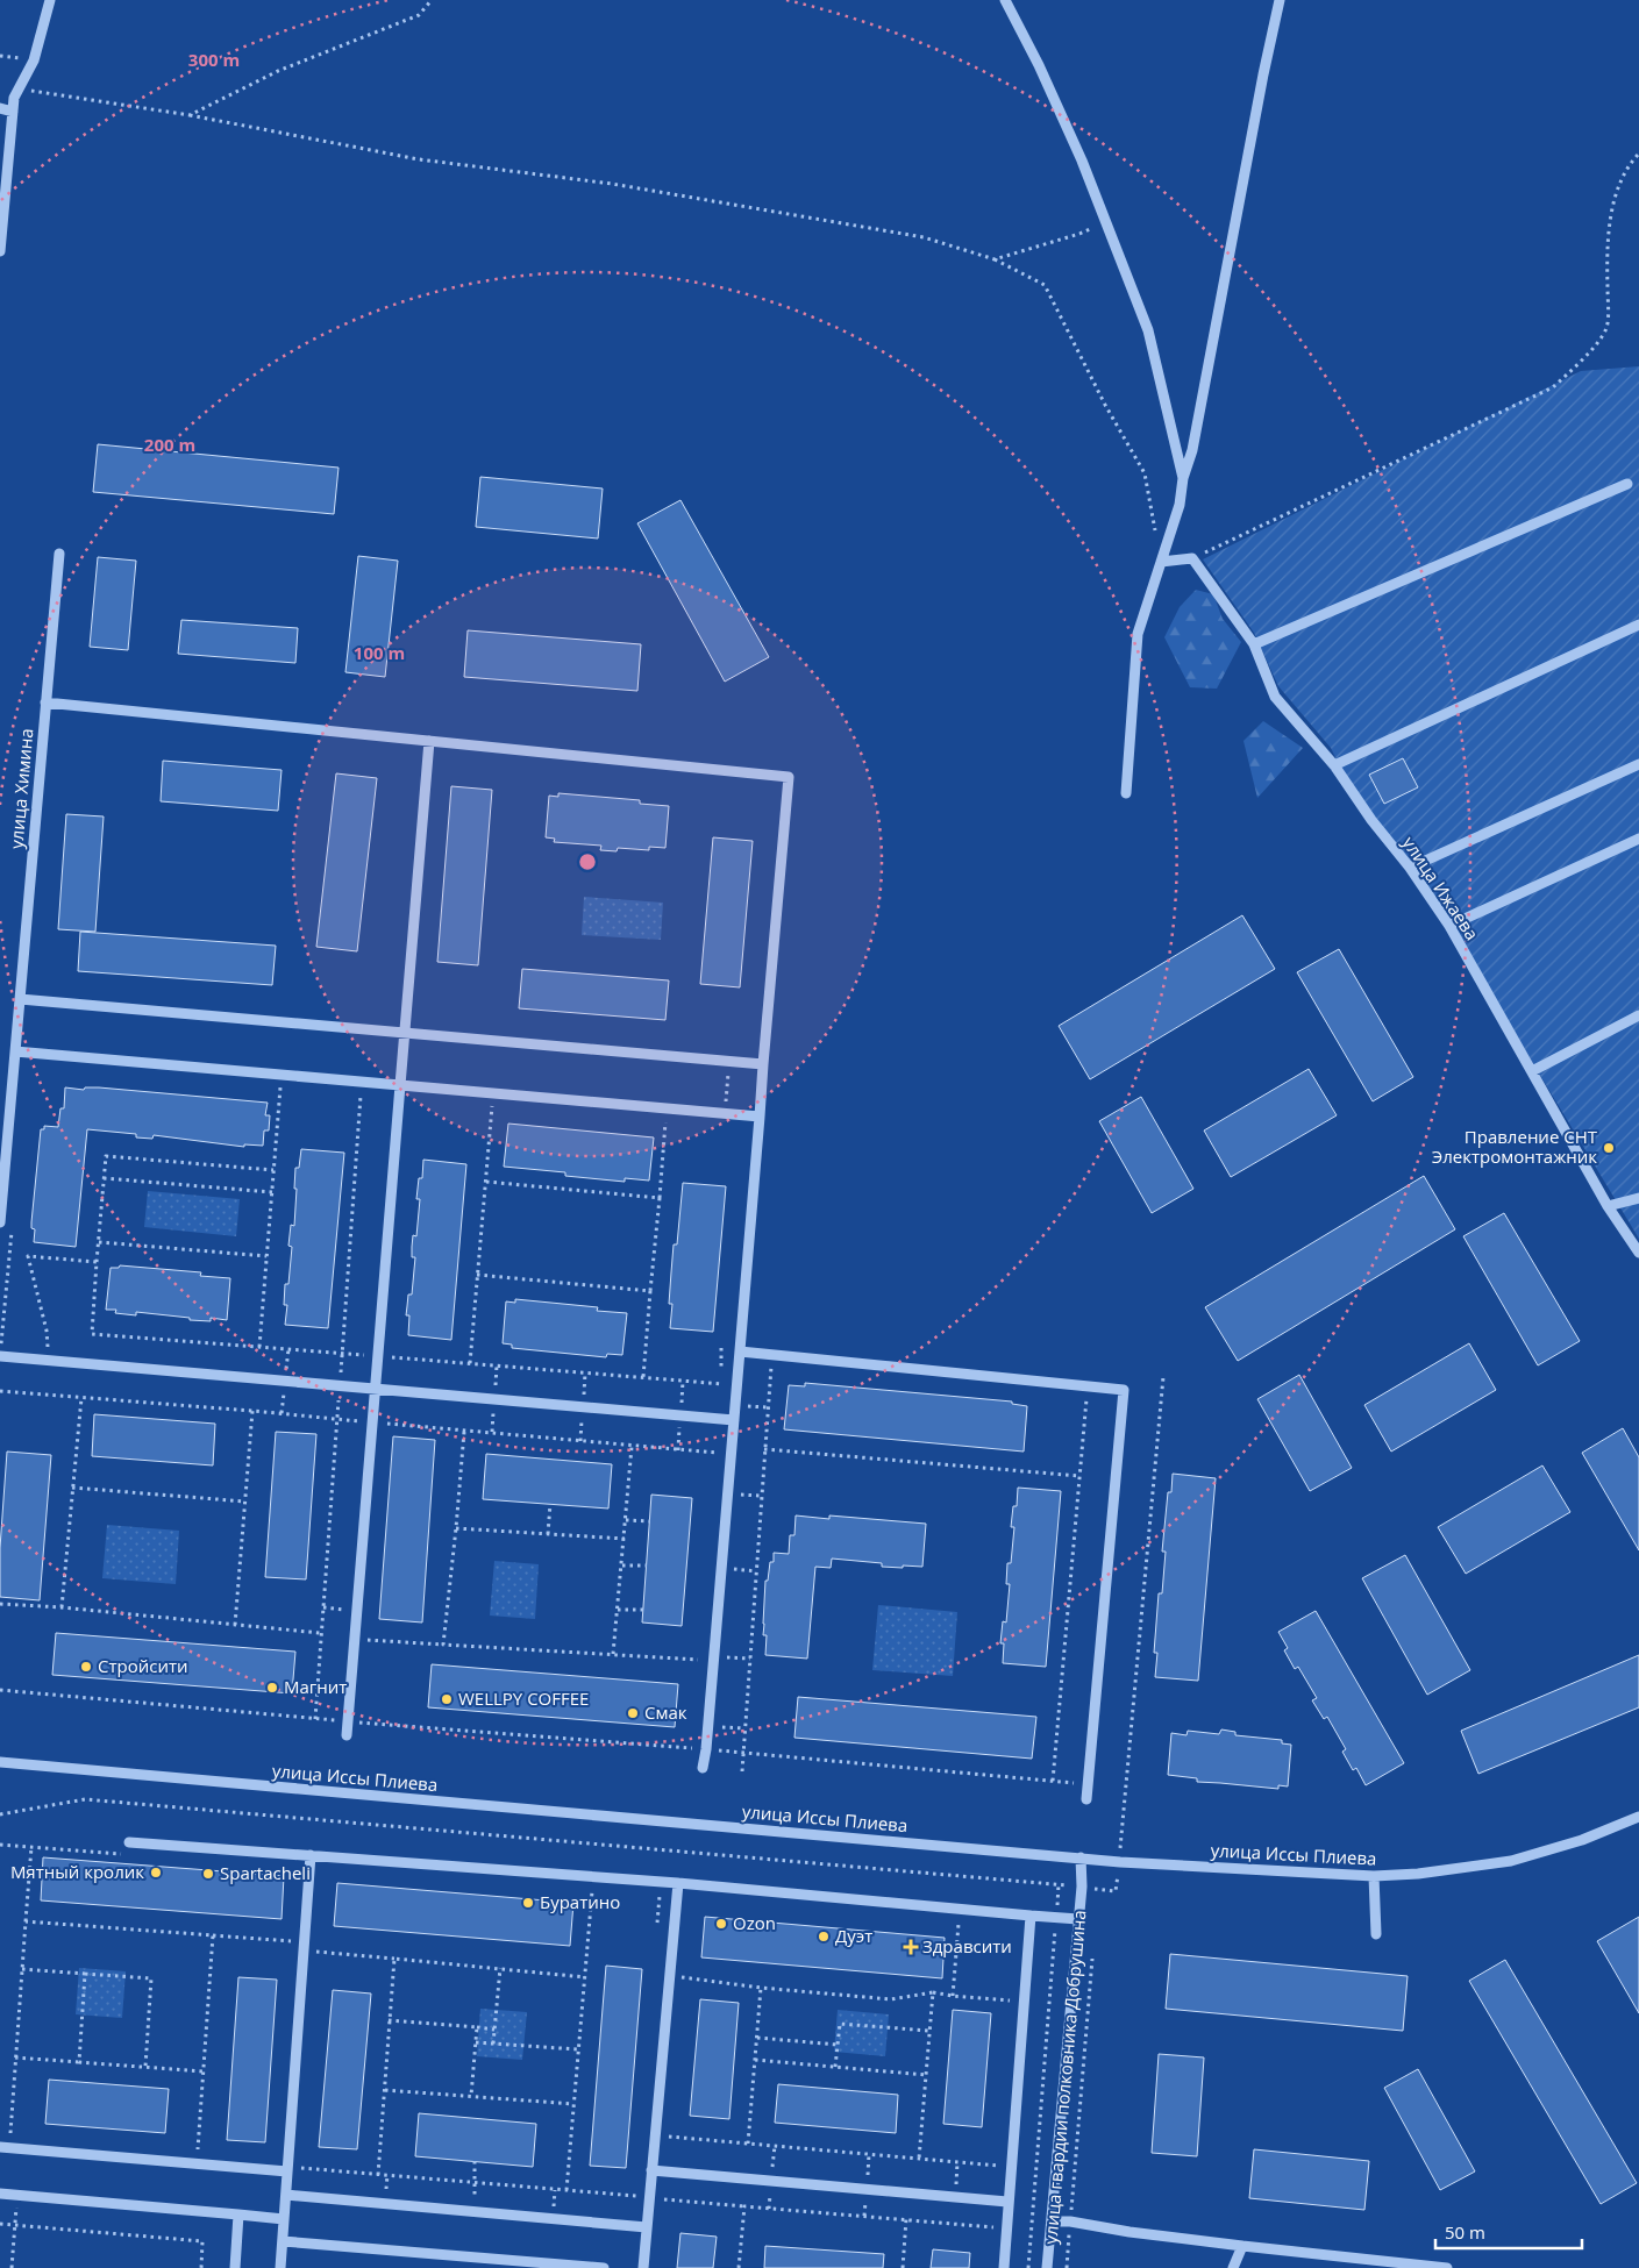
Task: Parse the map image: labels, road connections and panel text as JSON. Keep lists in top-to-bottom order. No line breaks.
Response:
{"streets":{"street":["улица Химина","улица Ижаева","улица Иссы Плиева","улица гвардии полковника Добрушина"]},"crossings":[["улица Иссы Плиева","улица гвардии полковника Добрушина"]],"places":{"other":["Правление СНТ Электромонтажник","Стройсити","Магнит","WELLPY COFFEE","Смак","Мятный кролик","Spartacheli","Буратино","Ozon","Дуэт"],"health":["Здравсити"]},"scale_bar":"50 m","rings":["300 m","200 m","100 m"]}
